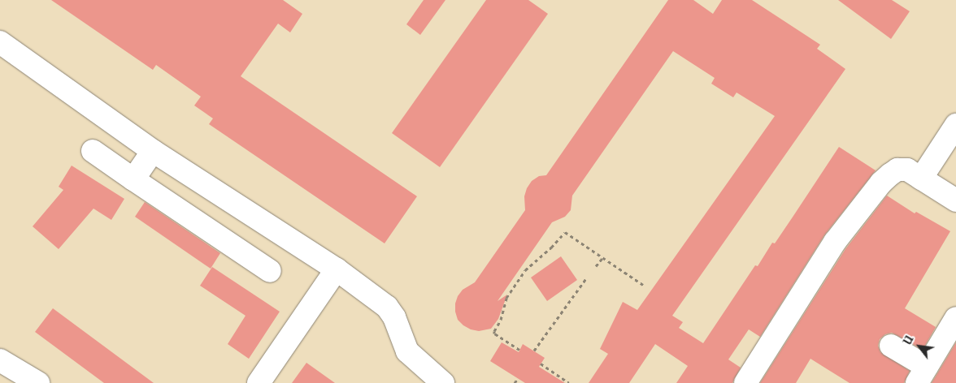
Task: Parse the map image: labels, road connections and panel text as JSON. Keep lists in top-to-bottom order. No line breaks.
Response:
{"north":"top left"}
